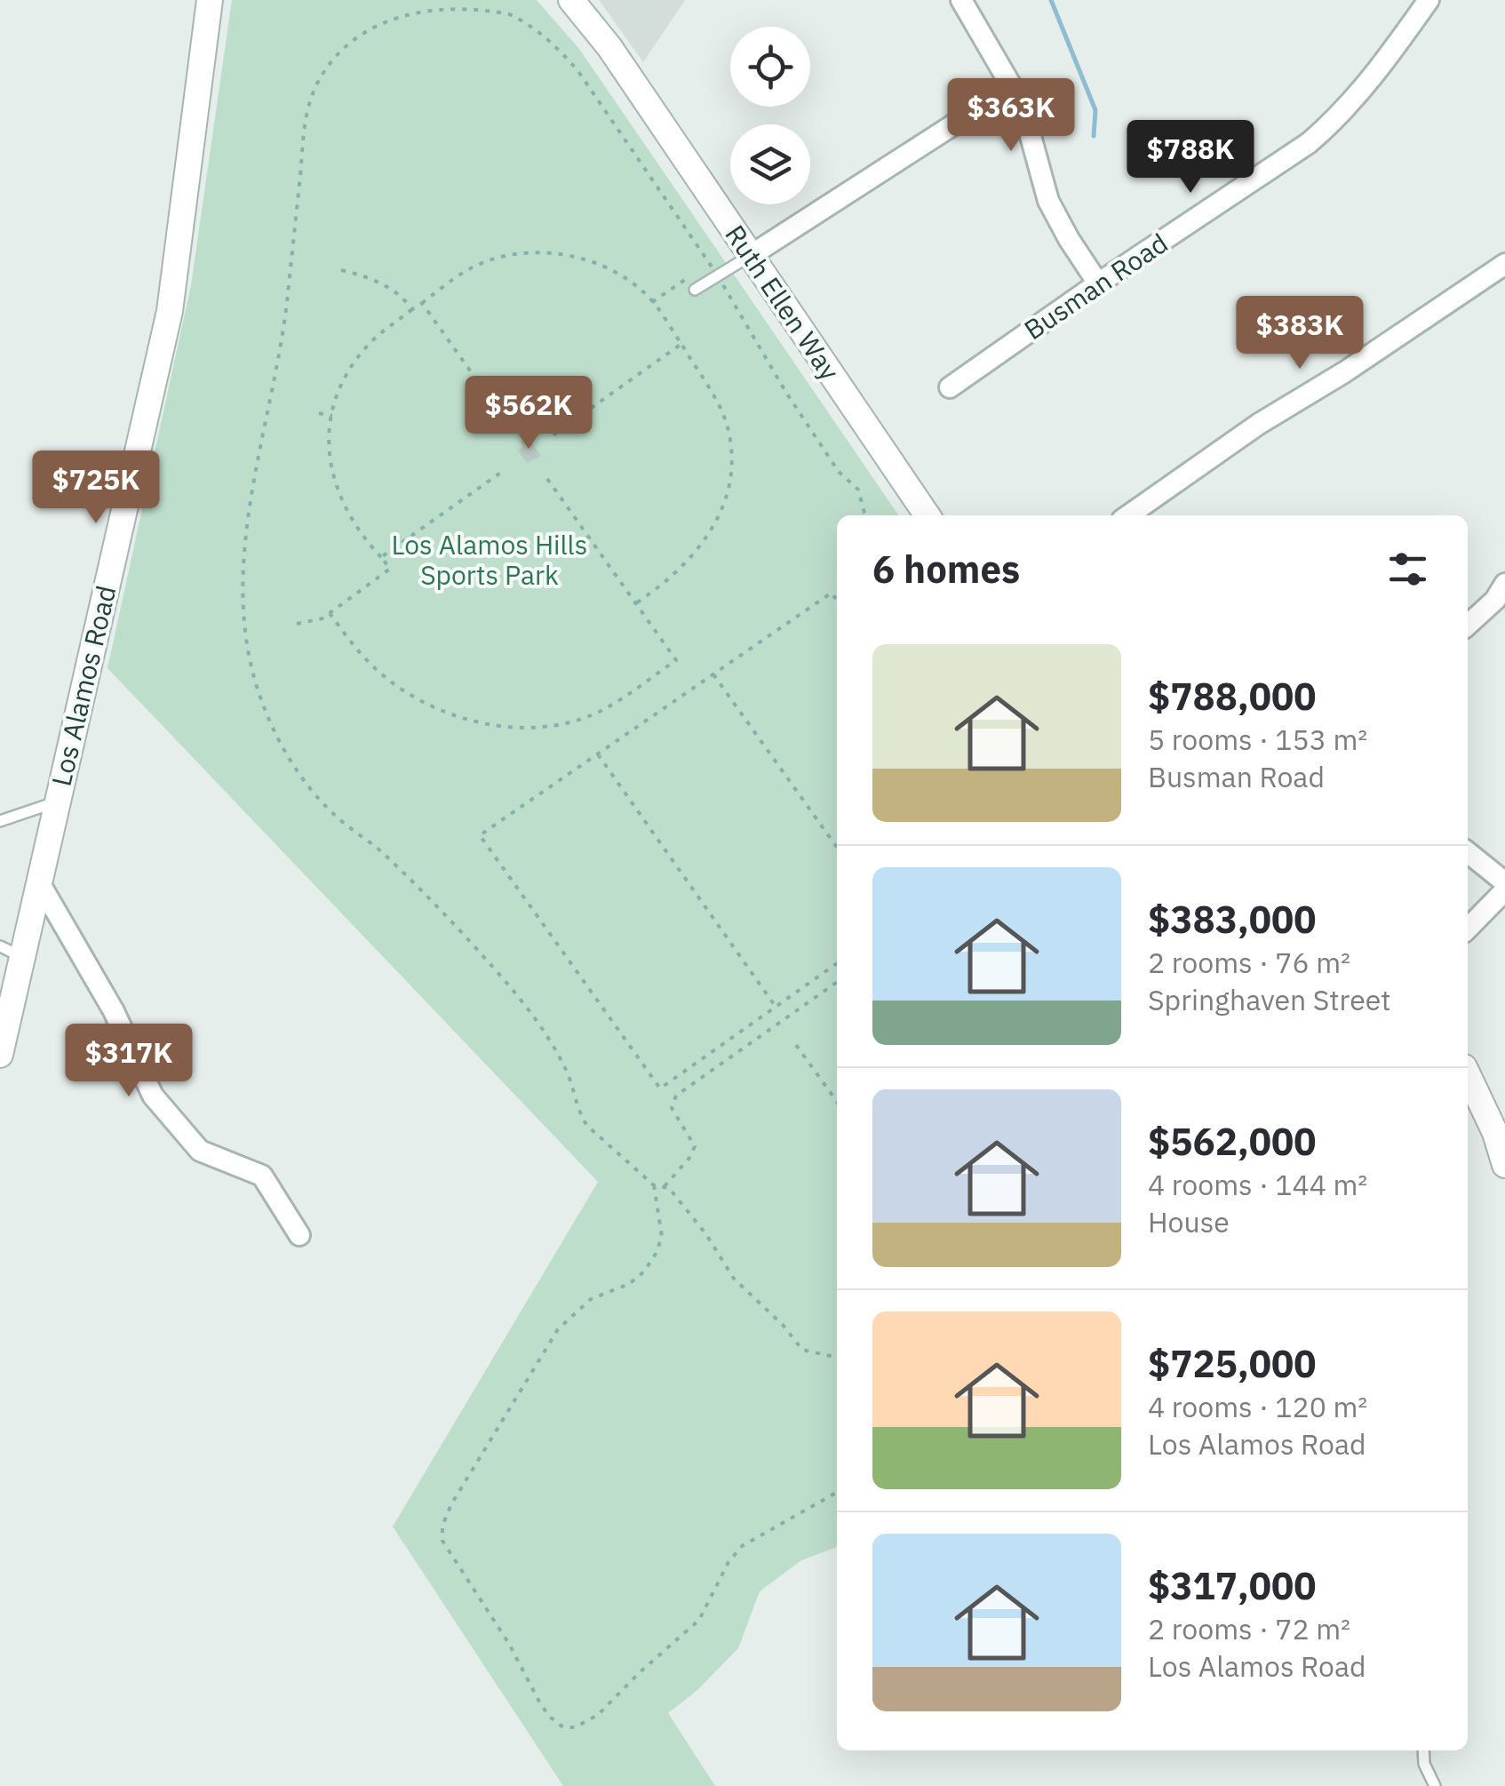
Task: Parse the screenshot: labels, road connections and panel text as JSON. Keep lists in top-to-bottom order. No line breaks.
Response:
{"streets":{"street":["Busman Road","Ruth Ellen Way","Los Alamos Road"]},"parks":["Los Alamos Hills Sports Park"],"page":{"price":["$363K","$788K","$383K","$562K","$725K","$317K"],"heading":"6 homes","list":[{"name":"$788,000","note":"5 rooms · 153 m² · Busman Road"},{"name":"$383,000","note":"2 rooms · 76 m² · Springhaven Street"},{"name":"$562,000","note":"4 rooms · 144 m² · House"},{"name":"$725,000","note":"4 rooms · 120 m² · Los Alamos Road"},{"name":"$317,000","note":"2 rooms · 72 m² · Los Alamos Road"}]}}
